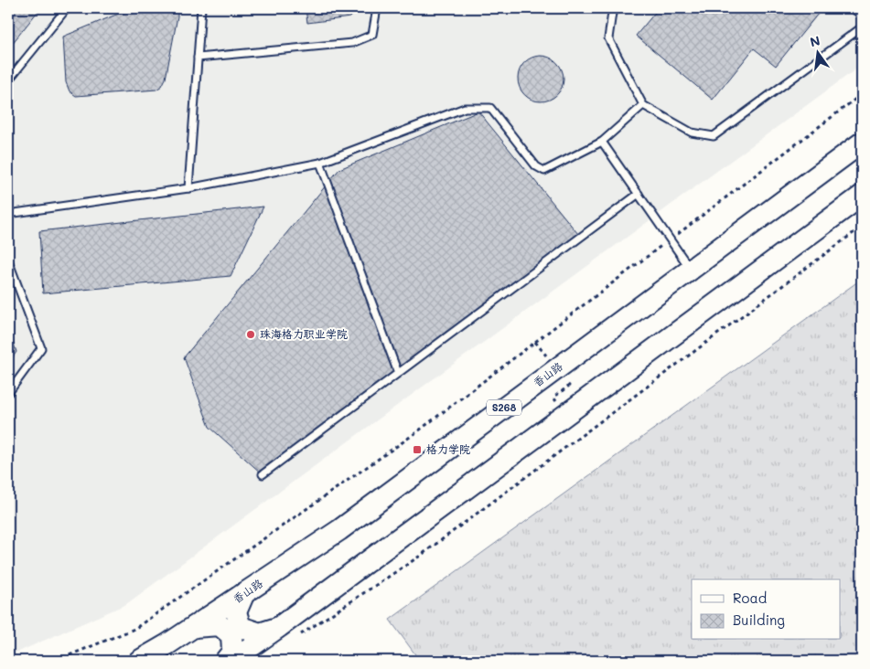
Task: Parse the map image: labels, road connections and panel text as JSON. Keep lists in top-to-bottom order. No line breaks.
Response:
{"streets":{"main road":["香山路","S268"]},"places":{"other":["珠海格力职业学院"],"transit":["格力学院"]},"legend":["Road","Building"],"north":"top"}
